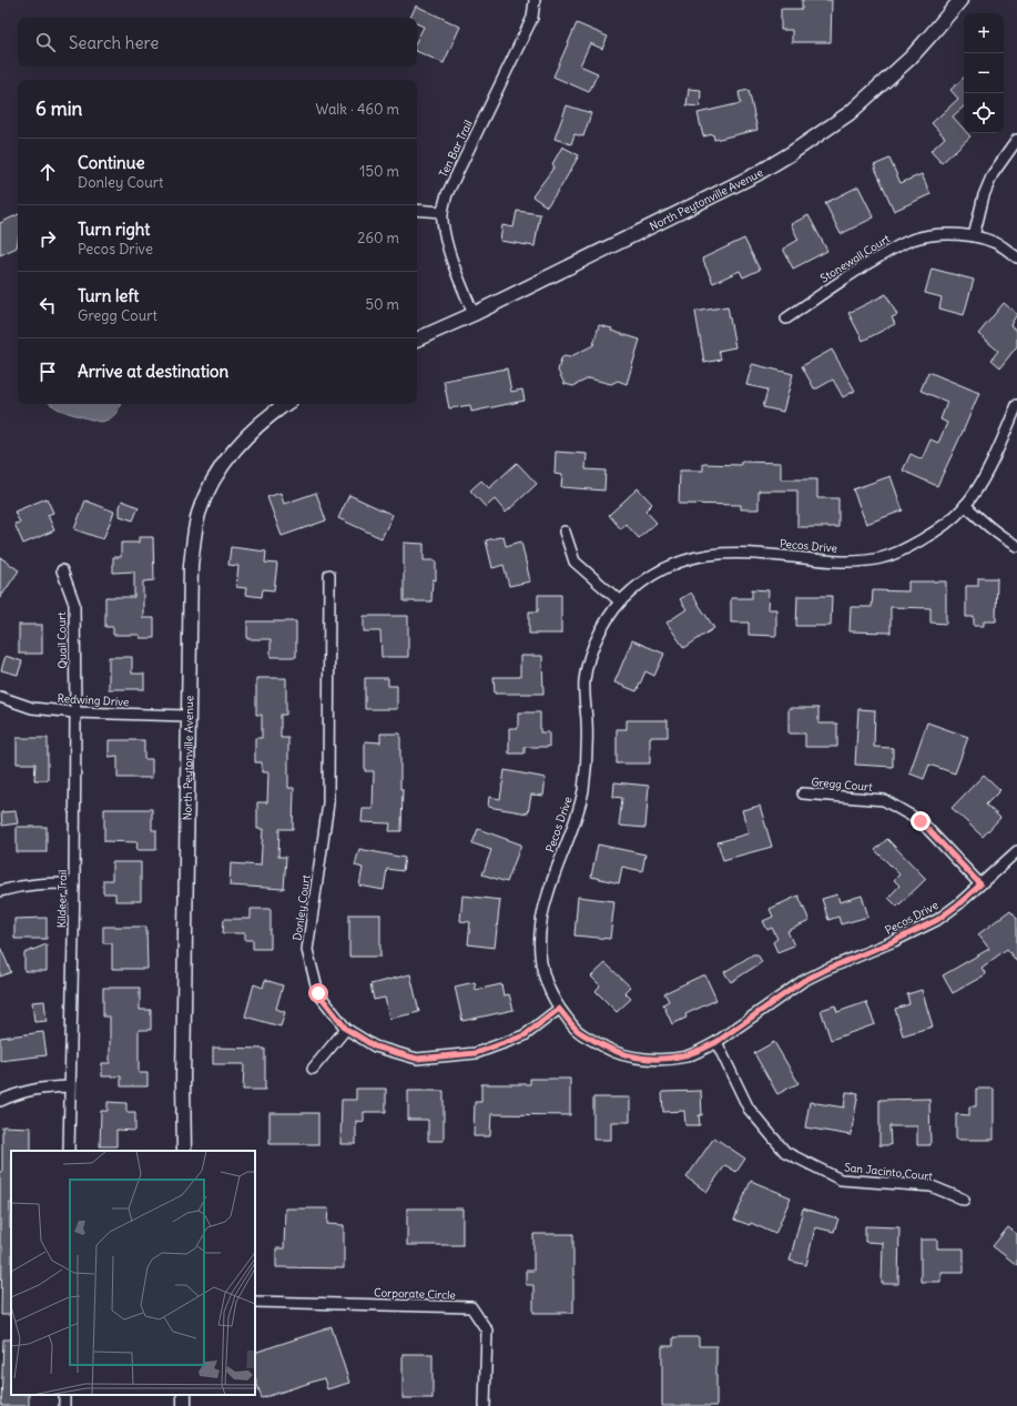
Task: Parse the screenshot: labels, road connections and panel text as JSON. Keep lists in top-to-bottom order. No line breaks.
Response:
{"streets":{"street":["Ten Bar Trail","North Peytonville Avenue","Stonewall Court","Pecos Drive","Quail Court","Redwing Drive","Gregg Court","Kildeer Trail","Donley Court","San Jacinto Court","Corporate Circle"]},"crossings":[["Ten Bar Trail","North Peytonville Avenue"],["North Peytonville Avenue","Redwing Drive"],["Pecos Drive","Gregg Court"],["Pecos Drive","Donley Court"],["Pecos Drive","San Jacinto Court"],["Quail Court","Redwing Drive"],["Quail Court","Kildeer Trail"],["Redwing Drive","Kildeer Trail"]],"page":{"map_buttons":["+","−"],"search":"Search here","heading":["6 min","Walk · 460 m"],"list":[["Continue","Donley Court","150 m"],["Turn right","Pecos Drive","260 m"],["Turn left","Gregg Court","50 m"],"Arrive at destination"]}}
